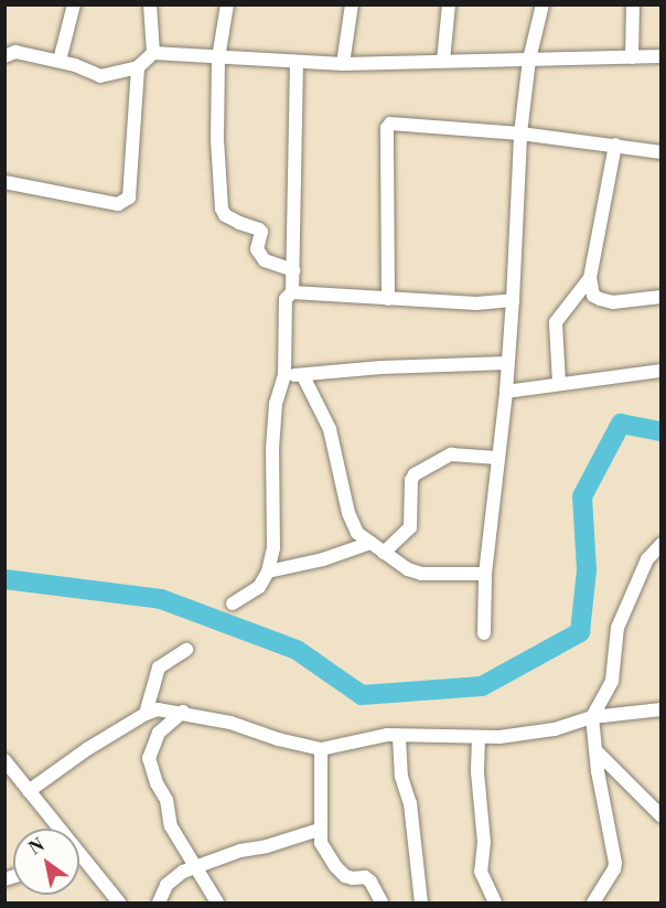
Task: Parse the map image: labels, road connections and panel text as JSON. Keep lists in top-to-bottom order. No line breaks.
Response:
{"north":"top left"}
